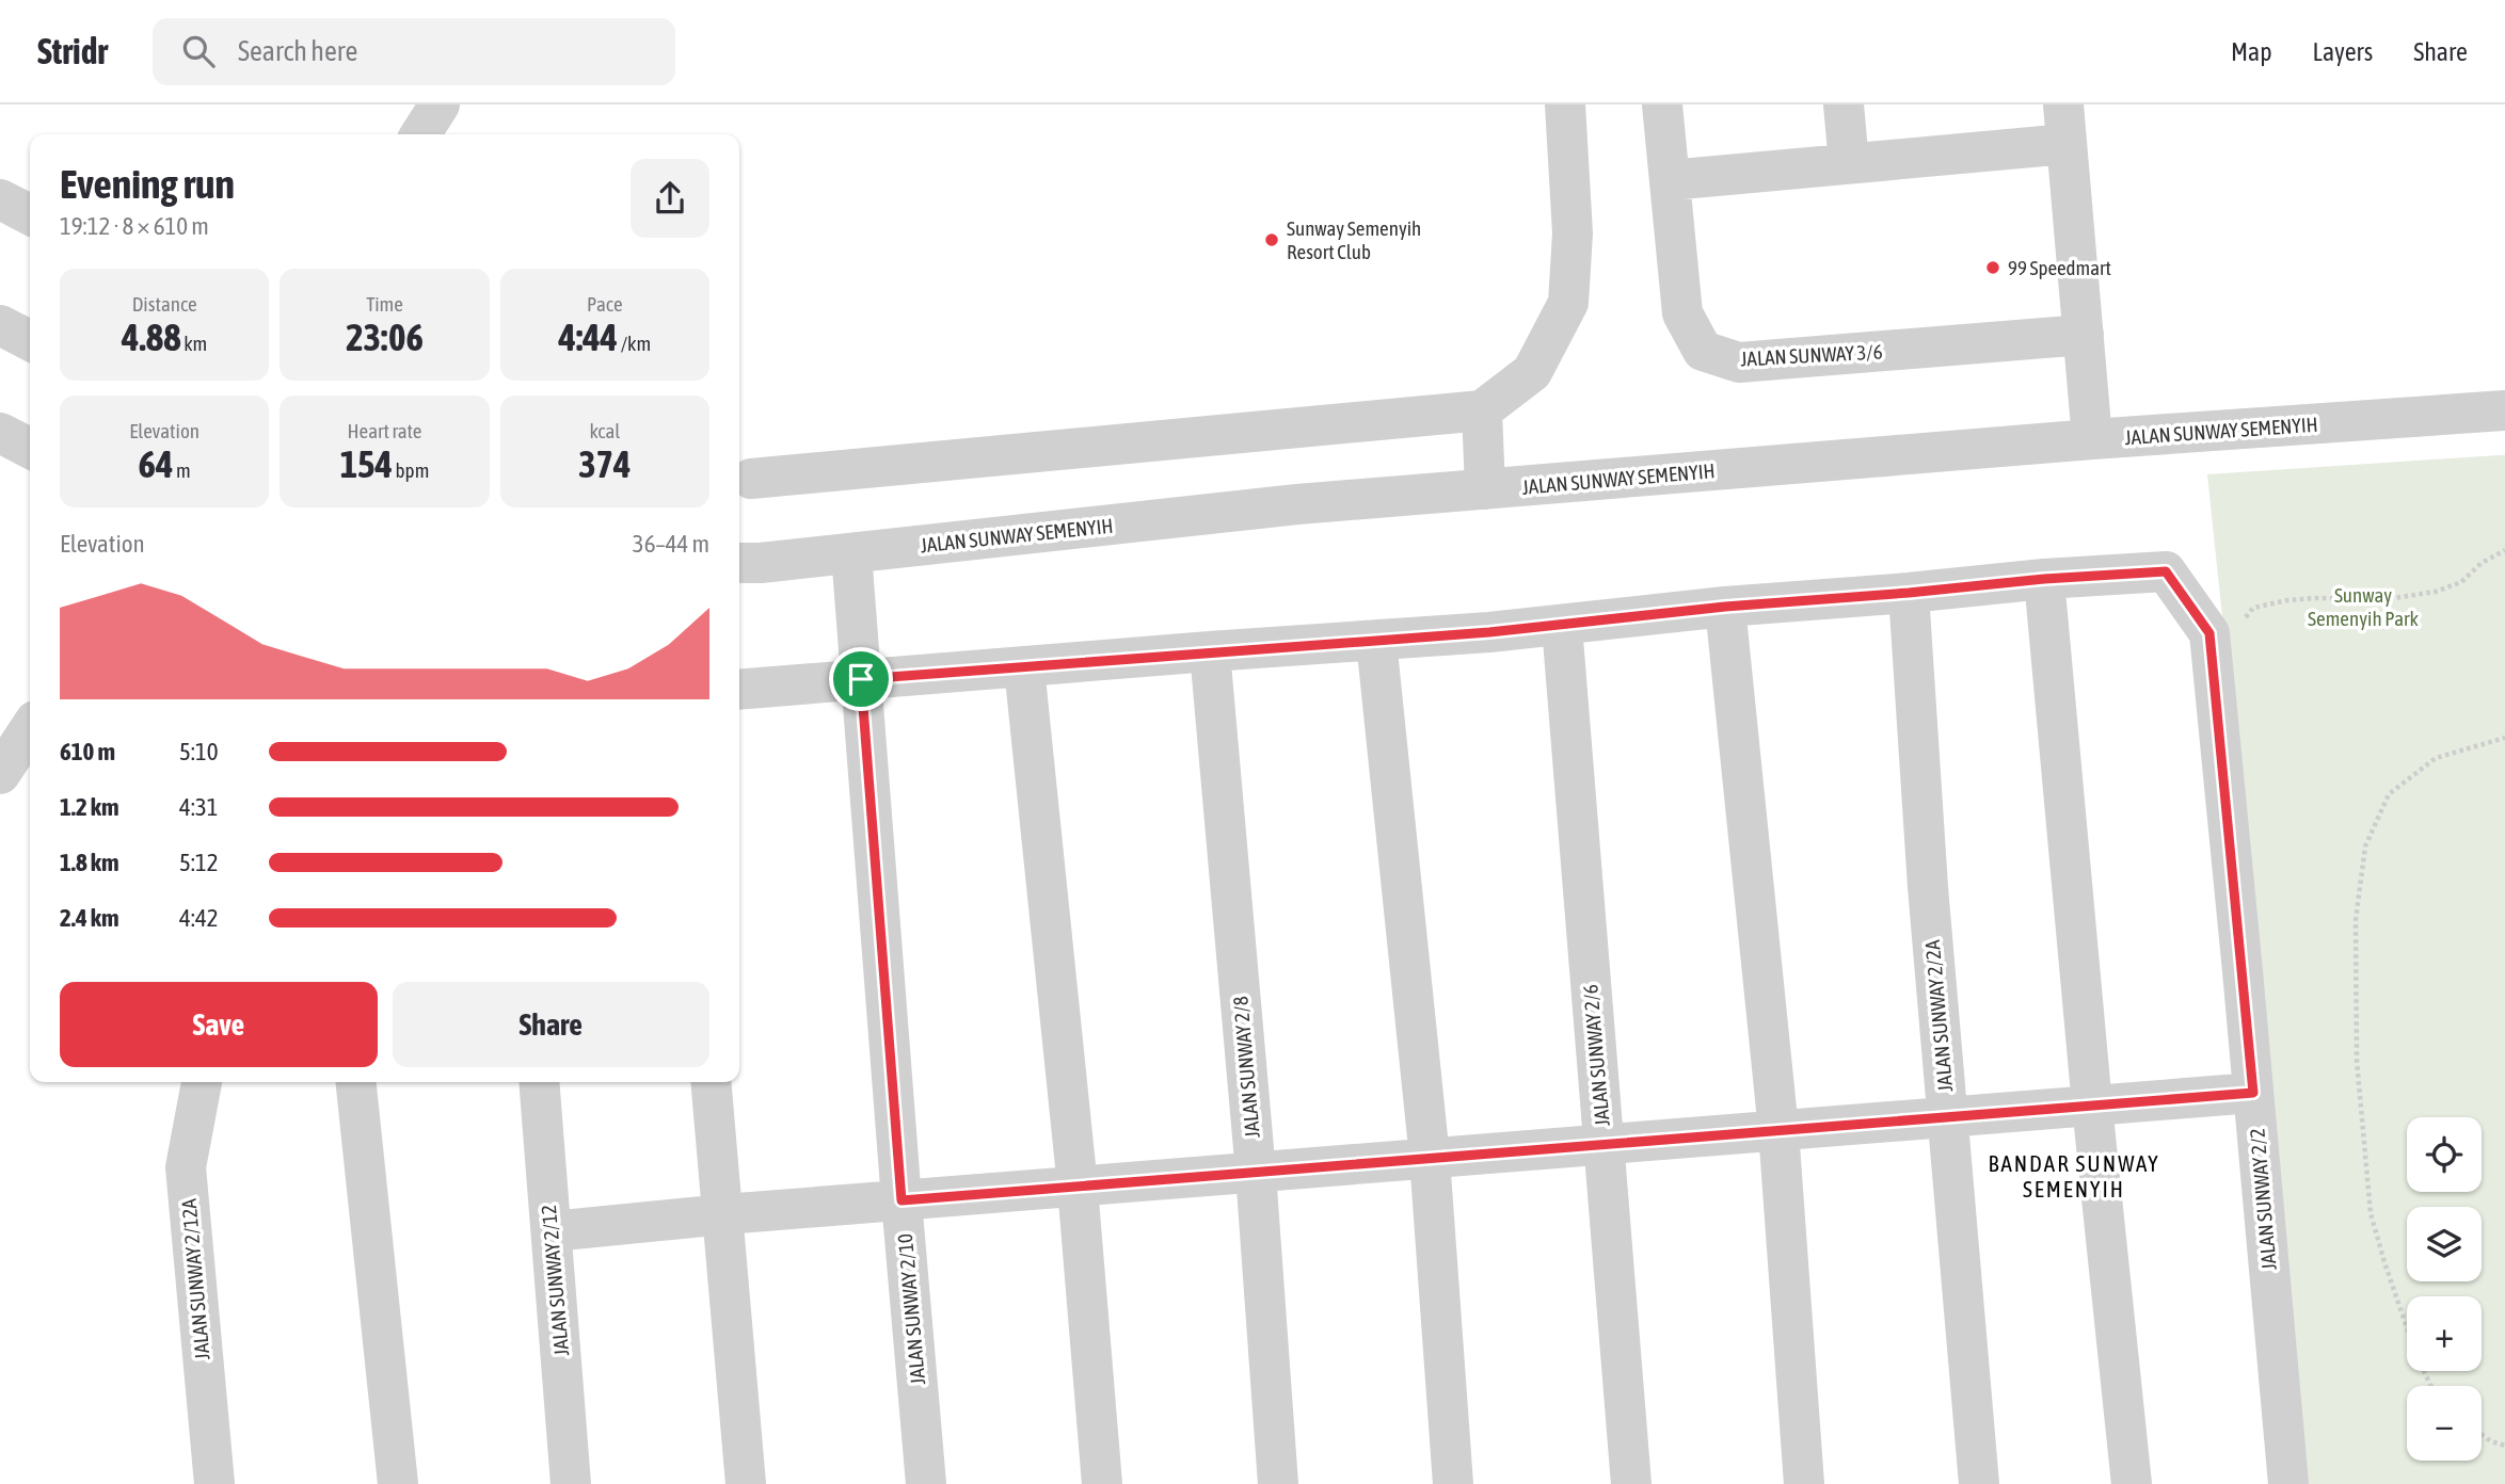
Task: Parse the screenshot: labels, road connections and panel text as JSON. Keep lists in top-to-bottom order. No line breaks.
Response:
{"streets":{"street":["JALAN SUNWAY 3/6","JALAN SUNWAY SEMENYIH","JALAN SUNWAY 2/2A","JALAN SUNWAY 2/6","JALAN SUNWAY 2/8","JALAN SUNWAY 2/2","JALAN SUNWAY 2/12A","JALAN SUNWAY 2/12","JALAN SUNWAY 2/10"]},"crossings":[["JALAN SUNWAY SEMENYIH","JALAN SUNWAY 2/10"]],"districts":["BANDAR SUNWAY SEMENYIH"],"parks":["Sunway Semenyih Park"],"places":["Sunway Semenyih Resort Club","99 Speedmart"],"page":{"header":"Stridr","search":"Search here","nav":["Map","Layers","Share"],"heading":["Evening run","19:12 · 8 × 610 m"],"stats":[["Distance","4.88 km"],["Time","23:06"],["Pace","4:44 /km"],["Elevation","64 m"],["Heart rate","154 bpm"],["kcal","374"]],"chart":["Elevation","36–44 m"],"list":[{"name":"610 m","note":"5:10"},{"name":"1.2 km","note":"4:31"},{"name":"1.8 km","note":"5:12"},{"name":"2.4 km","note":"4:42"}],"buttons":["Save","Share"],"map_buttons":["+","−"]}}
